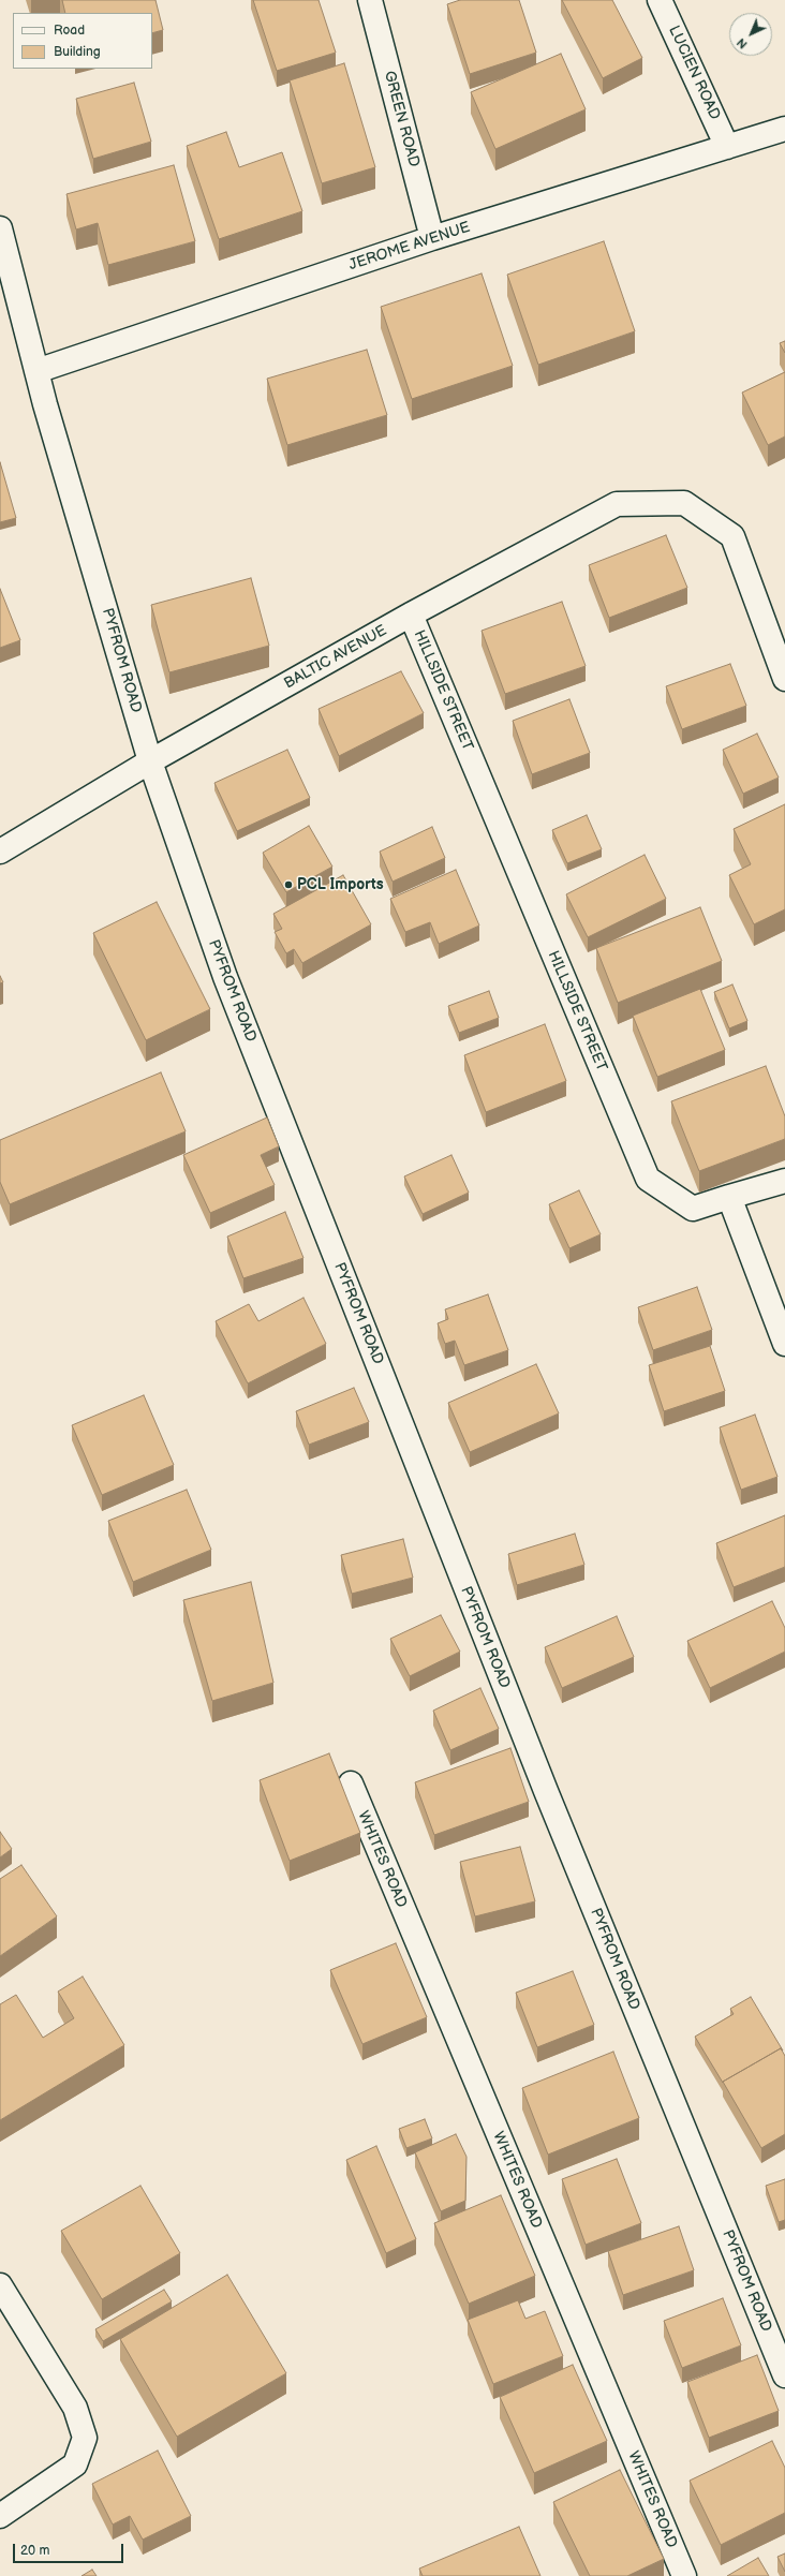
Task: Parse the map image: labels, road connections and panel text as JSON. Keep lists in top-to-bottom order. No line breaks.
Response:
{"streets":{"street":["LUCIEN ROAD","GREEN ROAD","JEROME AVENUE","BALTIC AVENUE","PYFROM ROAD","HILLSIDE STREET","WHITES ROAD"]},"crossings":[["LUCIEN ROAD","JEROME AVENUE"],["GREEN ROAD","JEROME AVENUE"],["JEROME AVENUE","PYFROM ROAD"],["BALTIC AVENUE","PYFROM ROAD"],["BALTIC AVENUE","HILLSIDE STREET"]],"places":["PCL Imports"],"legend":["Road","Building"],"scale_bar":"20 m","north":"bottom left"}
